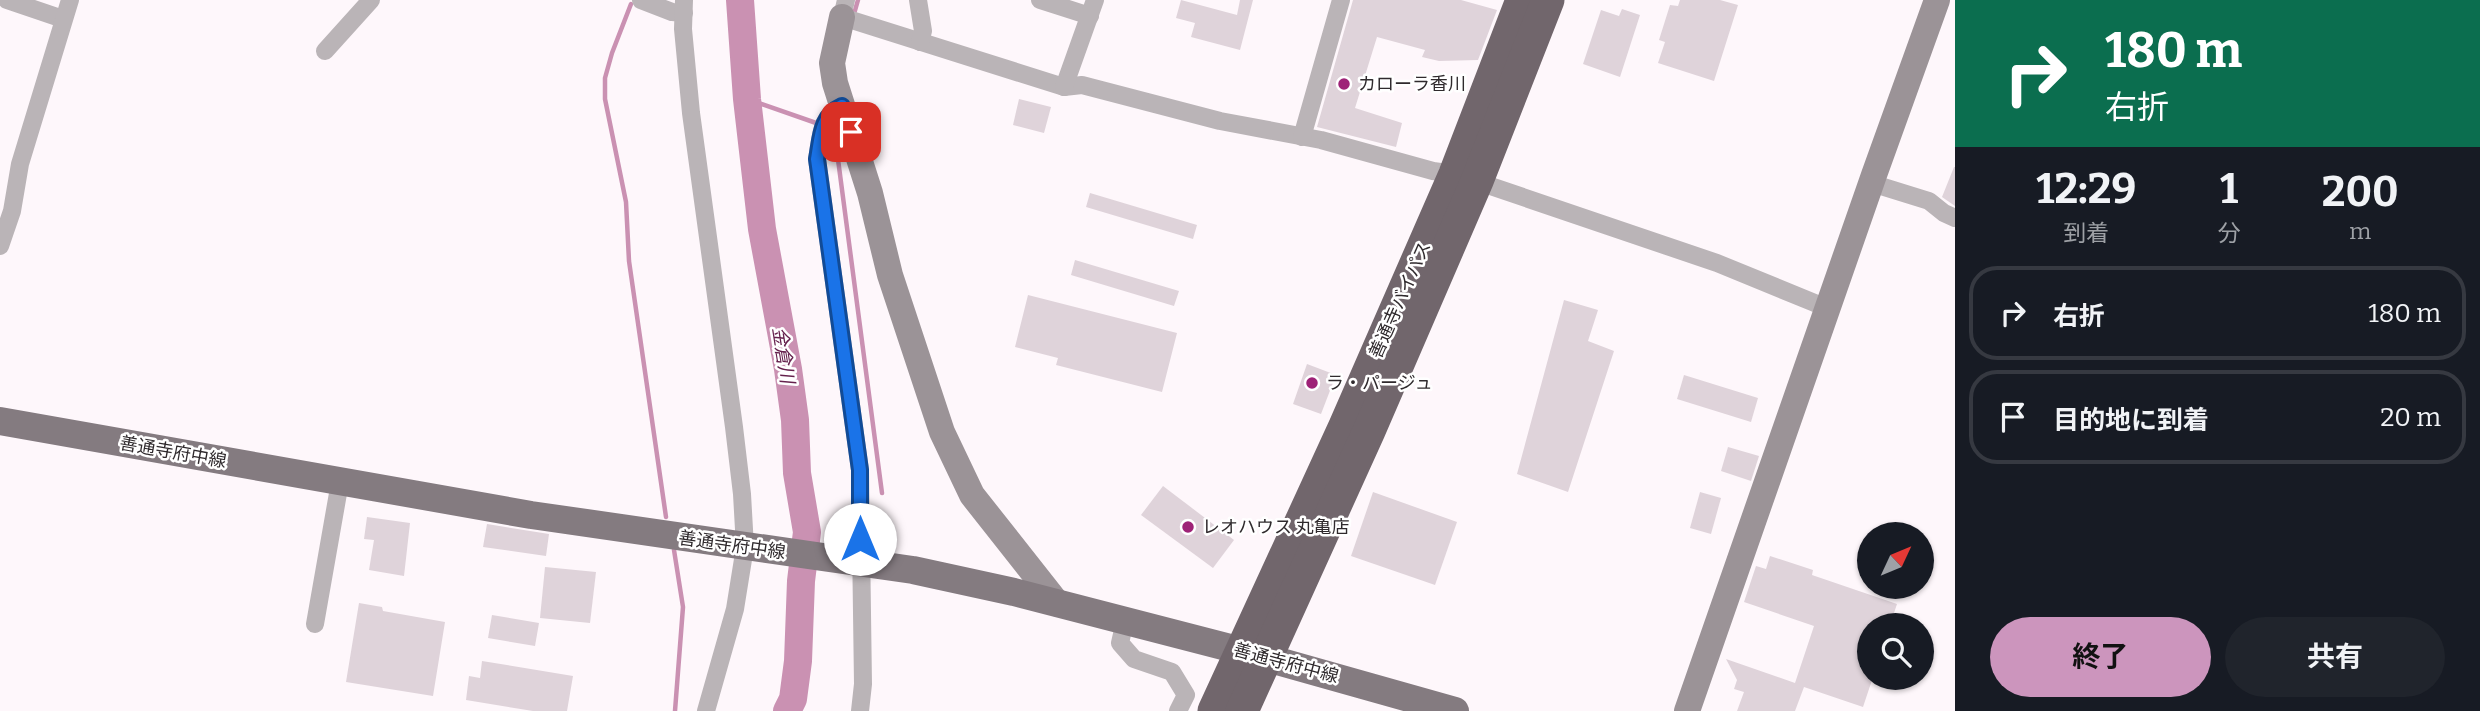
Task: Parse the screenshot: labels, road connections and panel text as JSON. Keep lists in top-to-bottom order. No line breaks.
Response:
{"streets":{"highway":["善通寺バイパス"],"main road":["善通寺府中線"]},"crossings":[["善通寺バイパス","善通寺府中線"]],"water":["金倉川"],"places":["カローラ香川","ラ・パージュ","レオハウス 丸亀店"],"north":"top right","page":{"turn":["180 m","右折"],"eta":["12:29","到着","1","分","200","m"],"list":[{"name":"右折","value":"180 m"},{"name":"目的地に到着","value":"20 m"}],"buttons":["終了","共有"]}}
